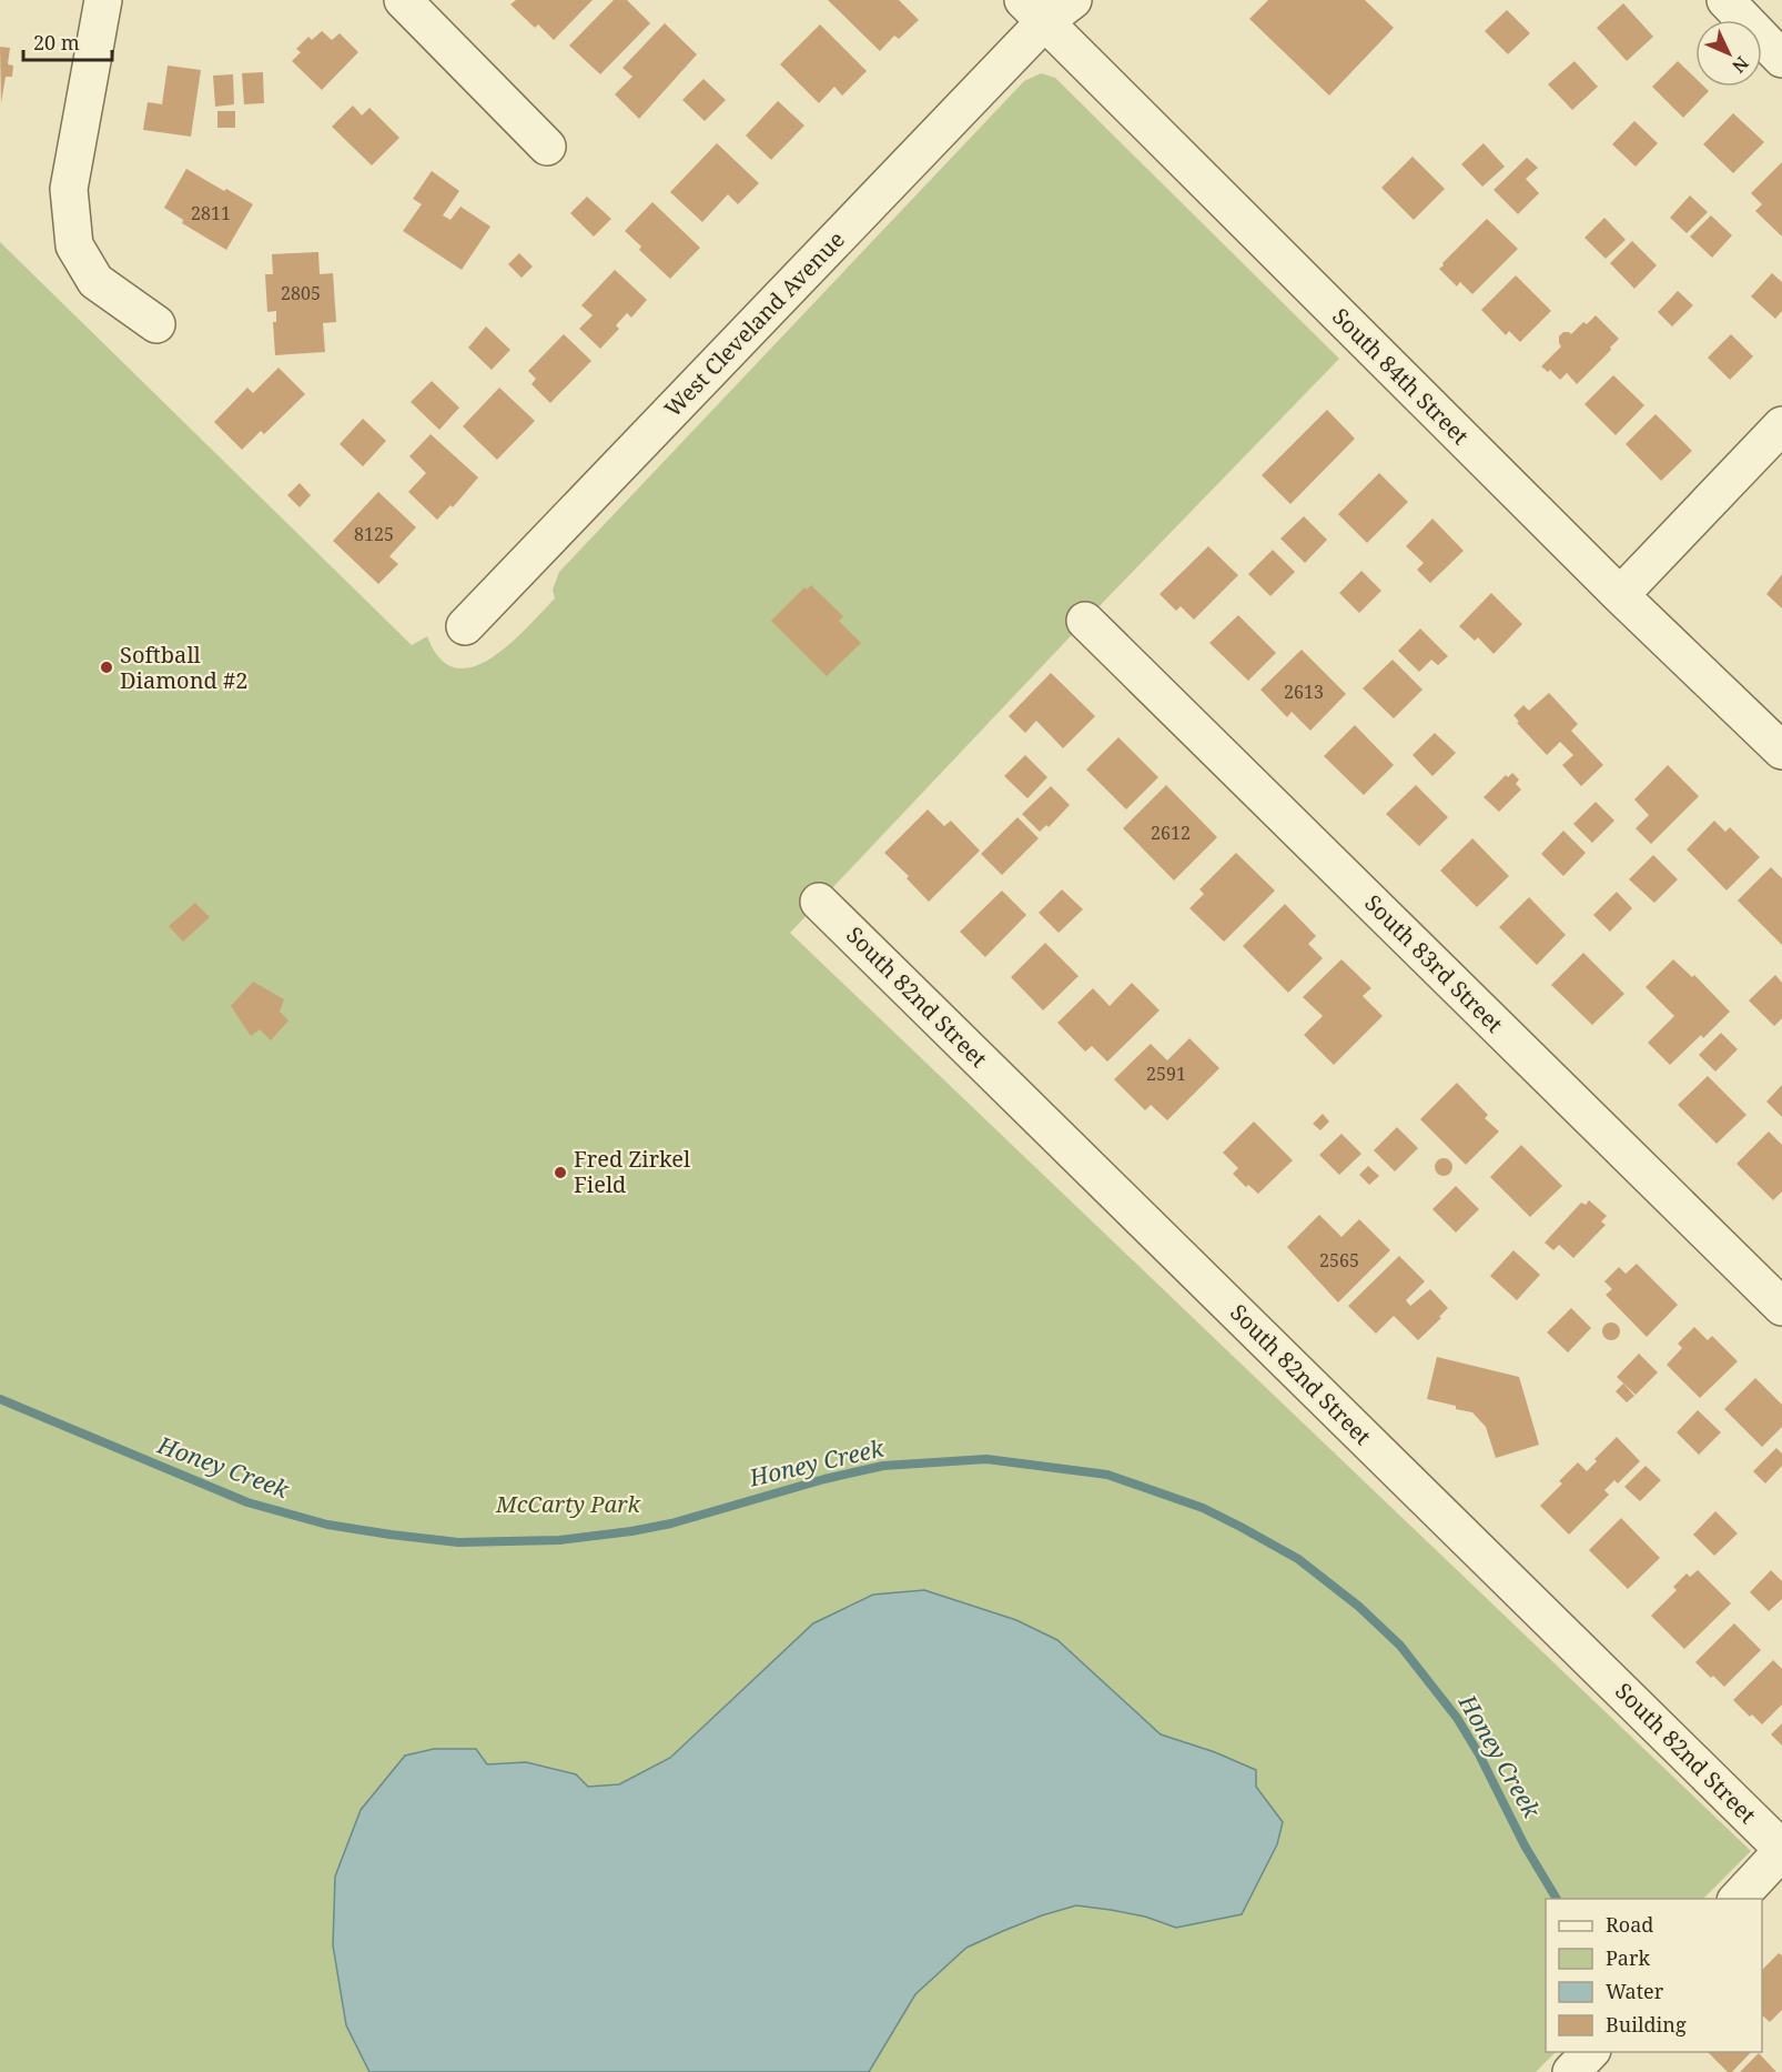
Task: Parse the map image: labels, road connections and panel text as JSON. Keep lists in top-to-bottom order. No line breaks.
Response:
{"streets":{"street":["West Cleveland Avenue","South 84th Street","South 83rd Street","South 82nd Street"]},"crossings":[["West Cleveland Avenue","South 84th Street"]],"water":["Honey Creek"],"parks":["McCarty Park"],"places":["Softball Diamond #2","Fred Zirkel Field"],"house_numbers":["2811","2805","8125","2613","2612","2591","2565"],"legend":["Road","Park","Water","Building"],"scale_bar":"20 m","north":"bottom right"}
